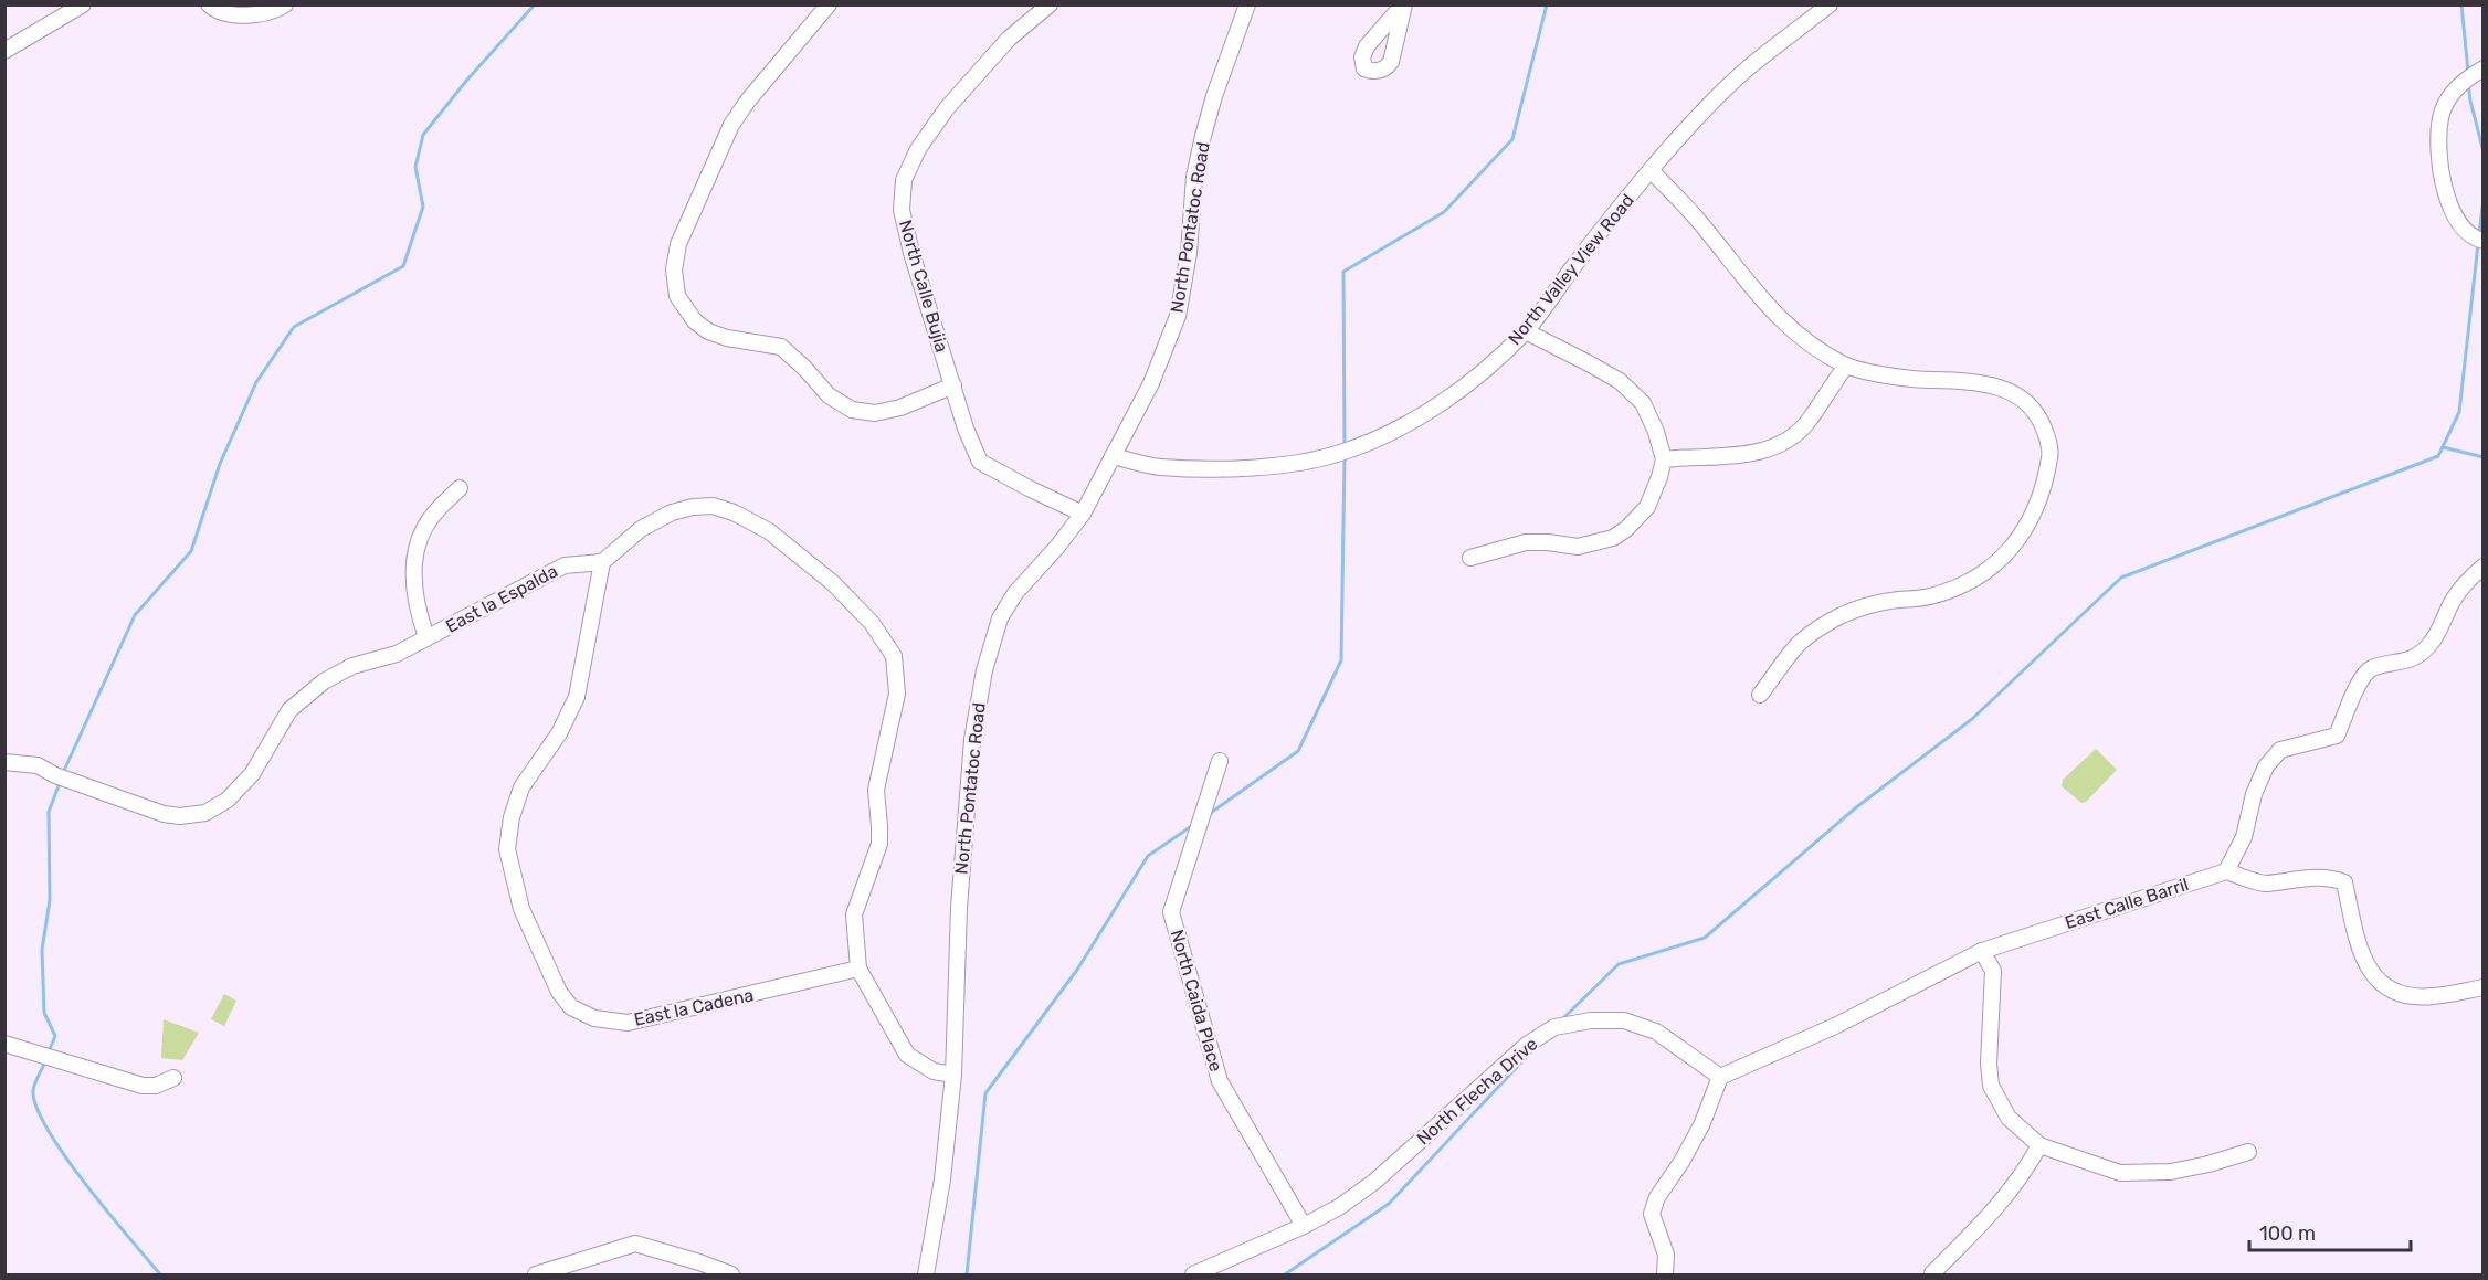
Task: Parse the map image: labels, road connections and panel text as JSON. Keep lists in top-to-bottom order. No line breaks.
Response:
{"streets":{"street":["North Pontatoc Road","North Valley View Road","North Calle Bujia","East la Espalda","East Calle Barril","North Caida Place","East la Cadena","North Flecha Drive"]},"crossings":[["North Pontatoc Road","North Valley View Road"],["North Pontatoc Road","North Calle Bujia"],["East la Espalda","East la Cadena"],["East Calle Barril","North Flecha Drive"],["North Caida Place","North Flecha Drive"]],"scale_bar":"100 m"}
